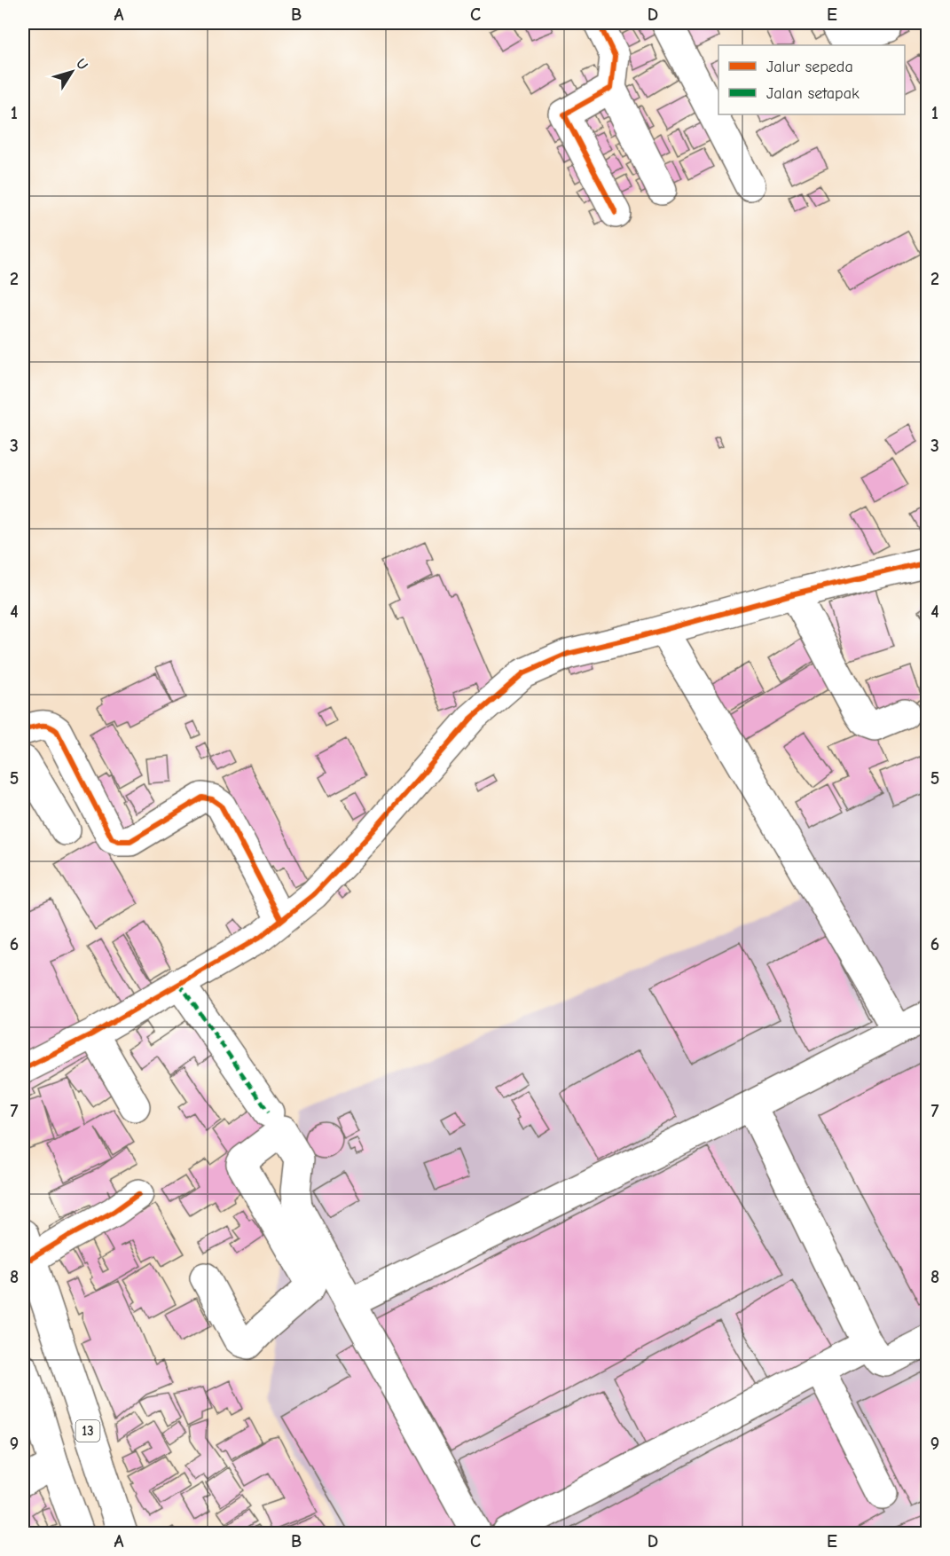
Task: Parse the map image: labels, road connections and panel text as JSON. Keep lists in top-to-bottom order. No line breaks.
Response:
{"streets":{"main road":["13"]},"legend":["Jalur sepeda","Jalan setapak"],"north":"top right","grid":{"columns":["A","B","C","D","E"],"rows":["1","2","3","4","5","6","7","8","9"]}}
